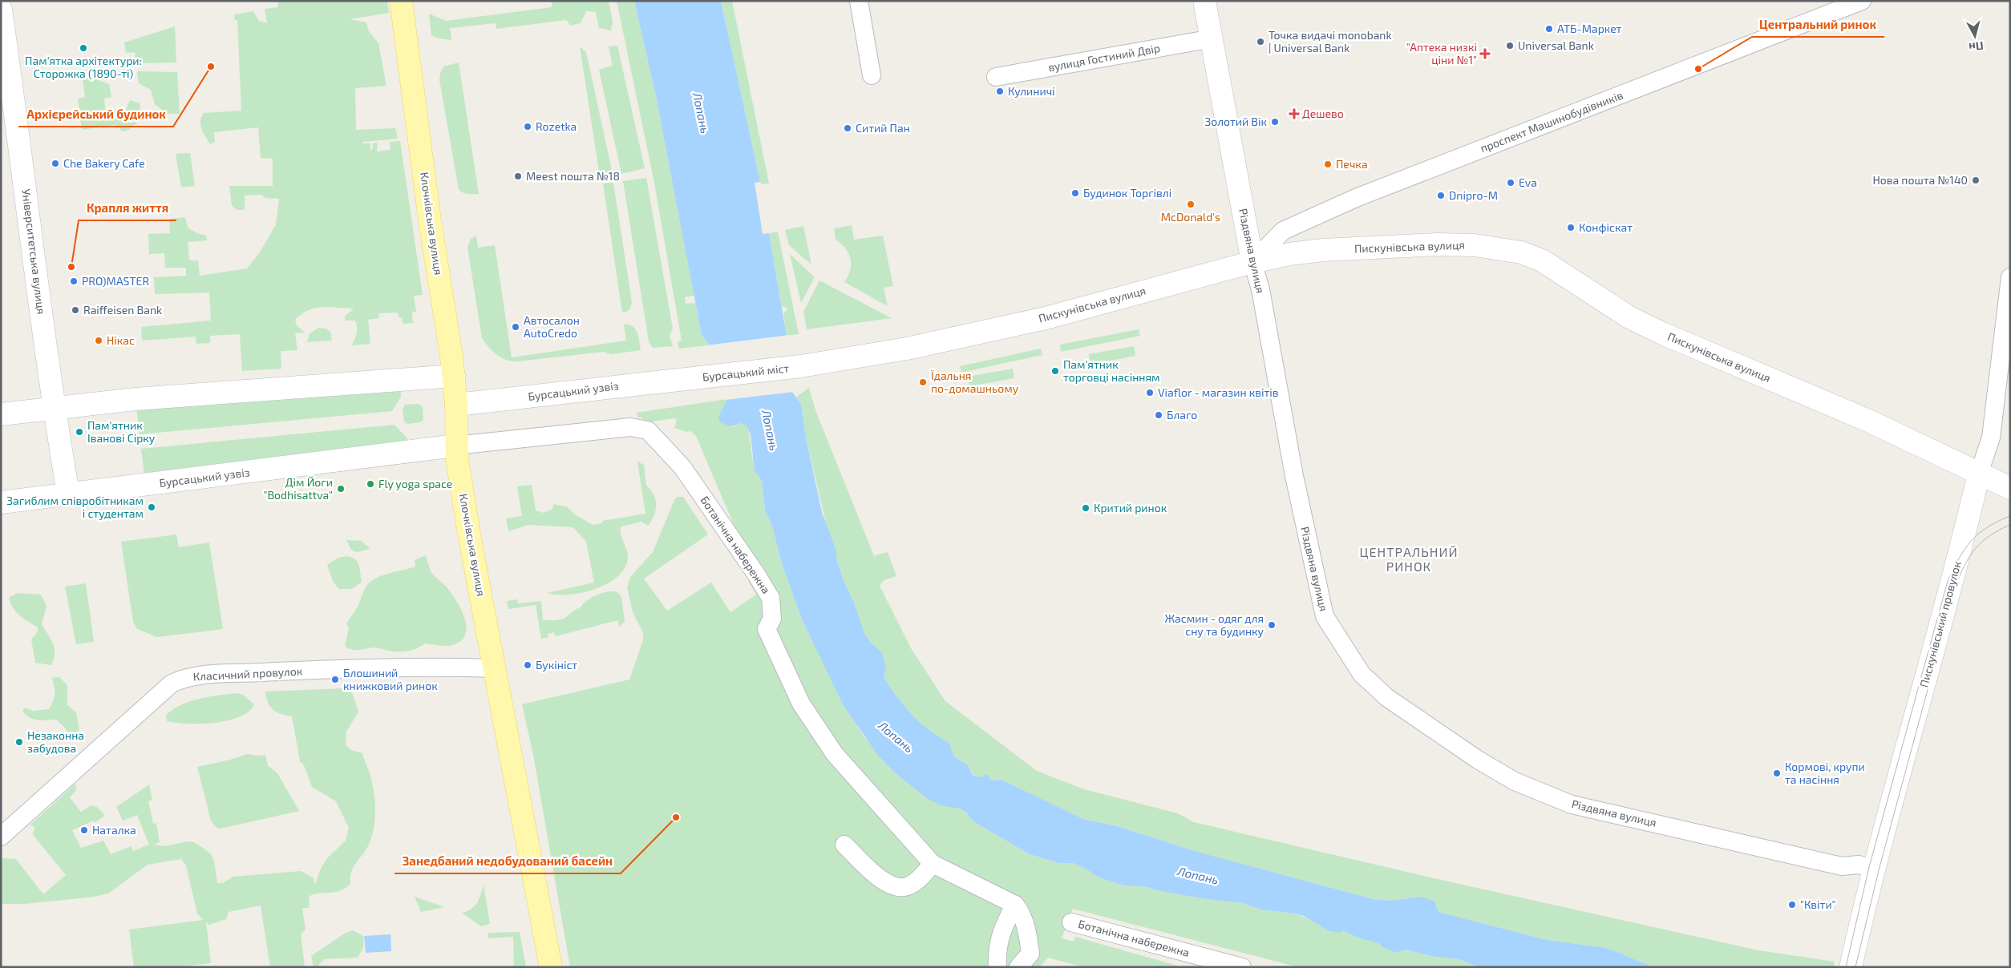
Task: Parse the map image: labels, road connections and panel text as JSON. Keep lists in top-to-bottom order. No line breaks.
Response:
{"streets":{"main road":["Клочківська вулиця"],"street":["вулиця Гостиний Двір","проспект Машинобудівників","Пискунівська вулиця","Різдвяна вулиця","Університетська вулиця","Бурсацький міст","Бурсацький узвіз","Ботанічна набережна","Пискунівський провулок","Класичний провулок"]},"crossings":[["вулиця Гостиний Двір","Різдвяна вулиця"],["проспект Машинобудівників","Пискунівська вулиця"],["проспект Машинобудівників","Різдвяна вулиця"],["Клочківська вулиця","Бурсацький узвіз"],["Клочківська вулиця","Ботанічна набережна"],["Клочківська вулиця","Класичний провулок"],["Пискунівська вулиця","Різдвяна вулиця"],["Пискунівська вулиця","Бурсацький міст"],["Пискунівська вулиця","Пискунівський провулок"],["Різдвяна вулиця","Пискунівський провулок"],["Університетська вулиця","Бурсацький узвіз"],["Бурсацький міст","Бурсацький узвіз"],["Бурсацький узвіз","Ботанічна набережна"]],"districts":["ЦЕНТРАЛЬНИЙ РИНОК"],"water":["Лопань"],"places":{"other":["АТБ-Маркет","Точка видачі monobank | Universal Bank","Universal Bank","Пам'ятка архітектури: Сторожка (1890-ті)","Архієрейський будинок","Центральний ринок","Кулиничі","Золотий Вік","Rozetka","Ситий Пан","Che Bakery Cafe","Печка","Meest пошта №18","Нова пошта №140","Eva","Будинок Торгівлі","Dnipro-M","McDonald's","Конфіскат","Крапля життя","PRO)MASTER","Raiffeisen Bank","Автосалон AutoCredo","Нікас","Пам'ятник торговці насінням","Їдальня по-домашньому","Viaflor - магазин квітів","Благо","Пам'ятник Іванові Сірку","Fly yoga space","Дім Йоги \"Bodhisattva\"","Загиблим співробітникам і студентам","Критий ринок","Жасмин - одяг для сну та будинку","Букініст","Блошиний книжковий ринок","Незаконна забудова","Кормові, крупи та насіння","Занедбаний недобудований басейн","Наталка","\"Квіти\""],"health":["\"Аптека низкі ціни №1\"","Дешево"]},"north":"bottom"}
